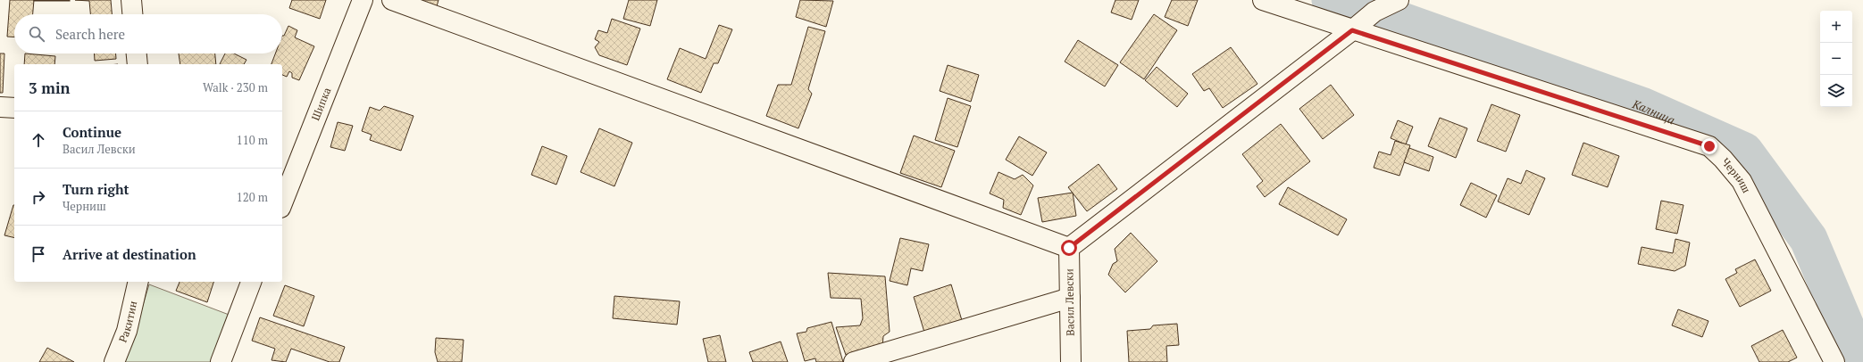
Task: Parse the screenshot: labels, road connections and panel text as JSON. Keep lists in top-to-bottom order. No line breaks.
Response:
{"streets":{"street":["Шипка","Черниш","Васил Левски","Ракитин"]},"water":["Калница"],"page":{"map_buttons":["+","−"],"search":"Search here","heading":["3 min","Walk · 230 m"],"list":[["Continue","Васил Левски","110 m"],["Turn right","Черниш","120 m"],"Arrive at destination"]}}
